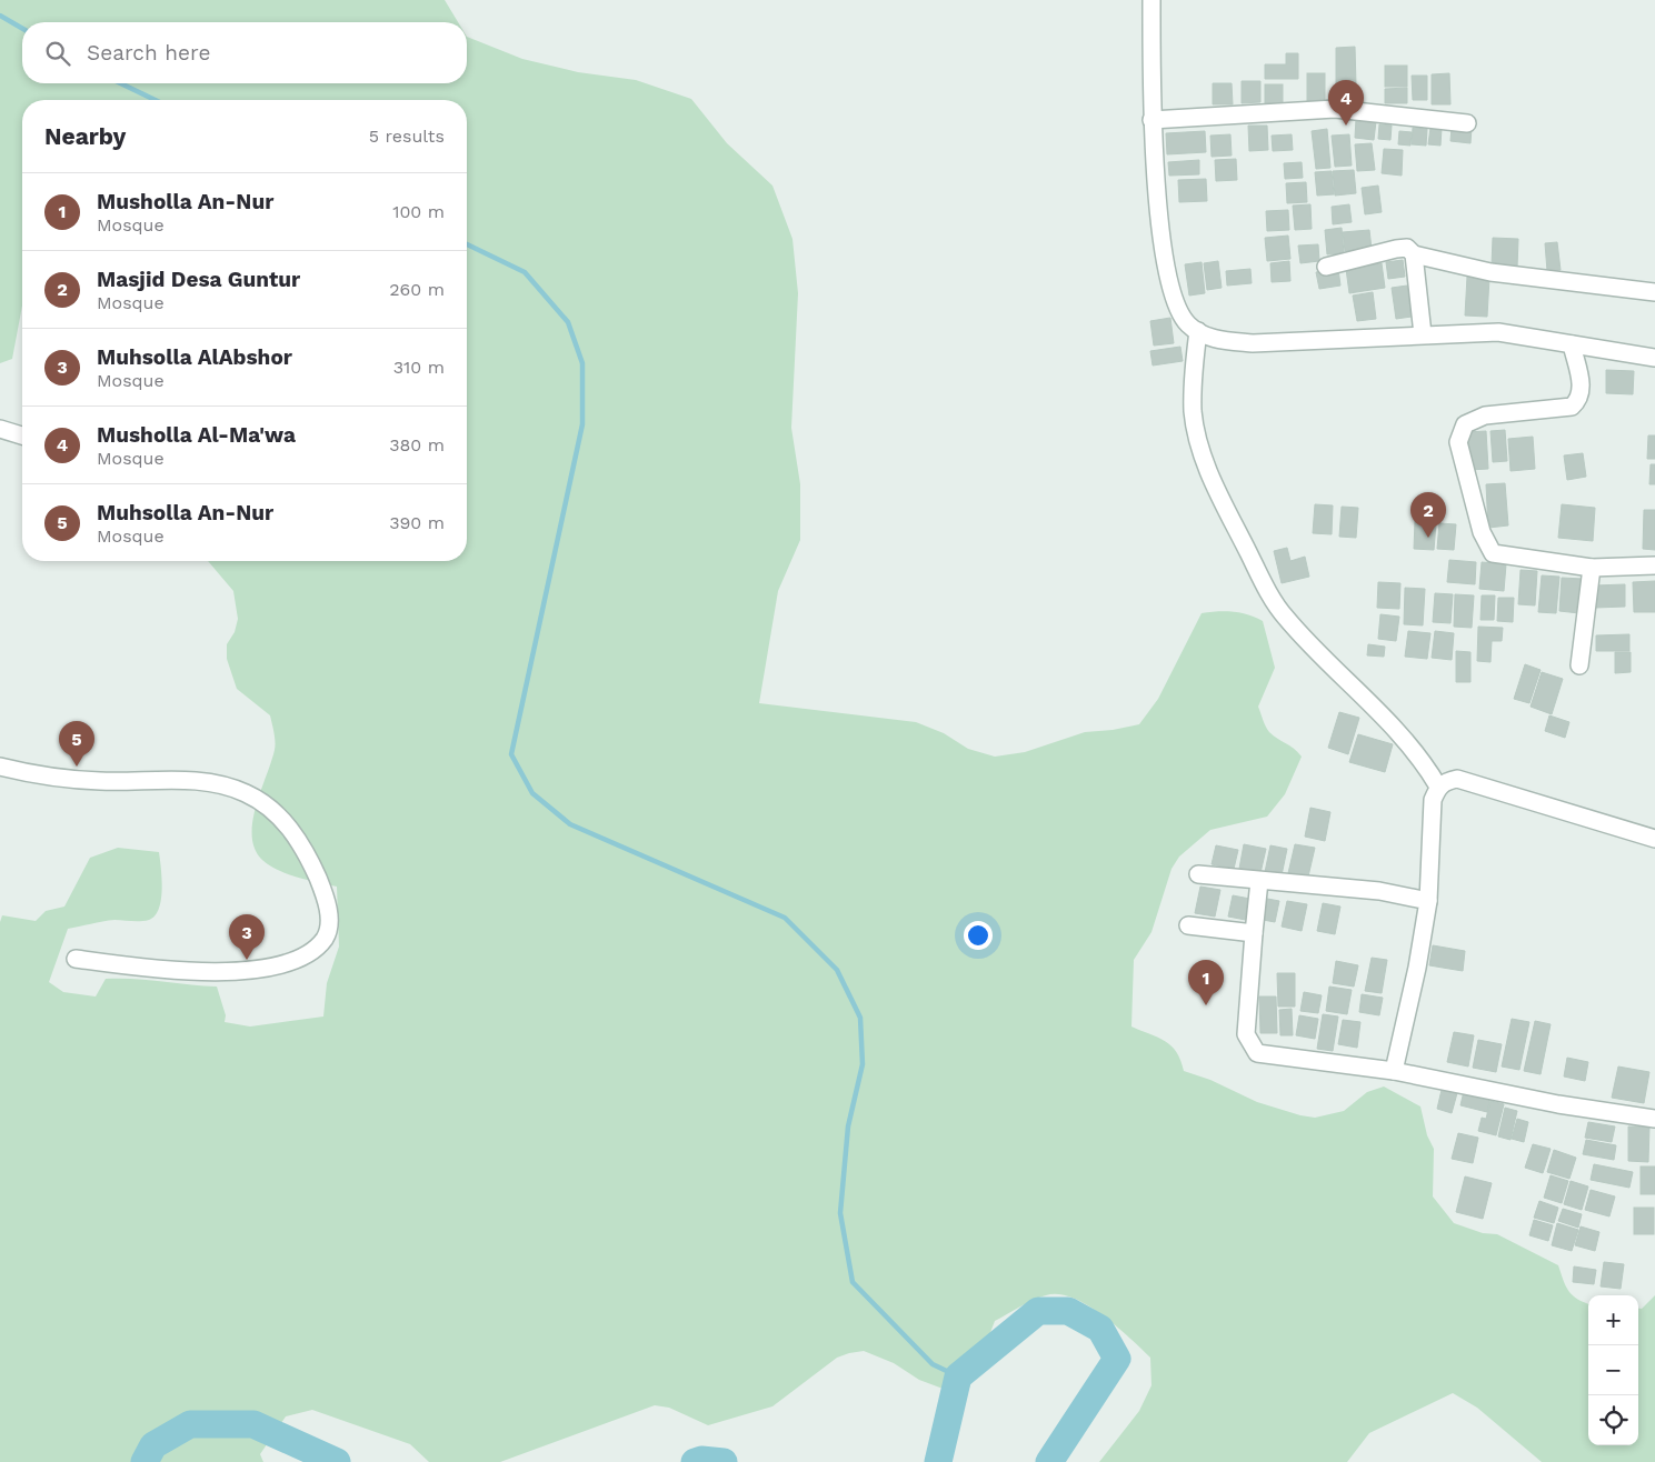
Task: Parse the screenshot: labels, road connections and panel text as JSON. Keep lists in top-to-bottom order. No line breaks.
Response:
{"page":{"search":"Search here","pins":["4","2","5","3","1"],"heading":["Nearby","5 results"],"list":[{"mark":"1","name":"Musholla An-Nur","note":"Mosque","value":"100 m"},{"mark":"2","name":"Masjid Desa Guntur","note":"Mosque","value":"260 m"},{"mark":"3","name":"Muhsolla AlAbshor","note":"Mosque","value":"310 m"},{"mark":"4","name":"Musholla Al-Ma'wa","note":"Mosque","value":"380 m"},{"mark":"5","name":"Muhsolla An-Nur","note":"Mosque","value":"390 m"}],"map_buttons":["+","−"]}}
